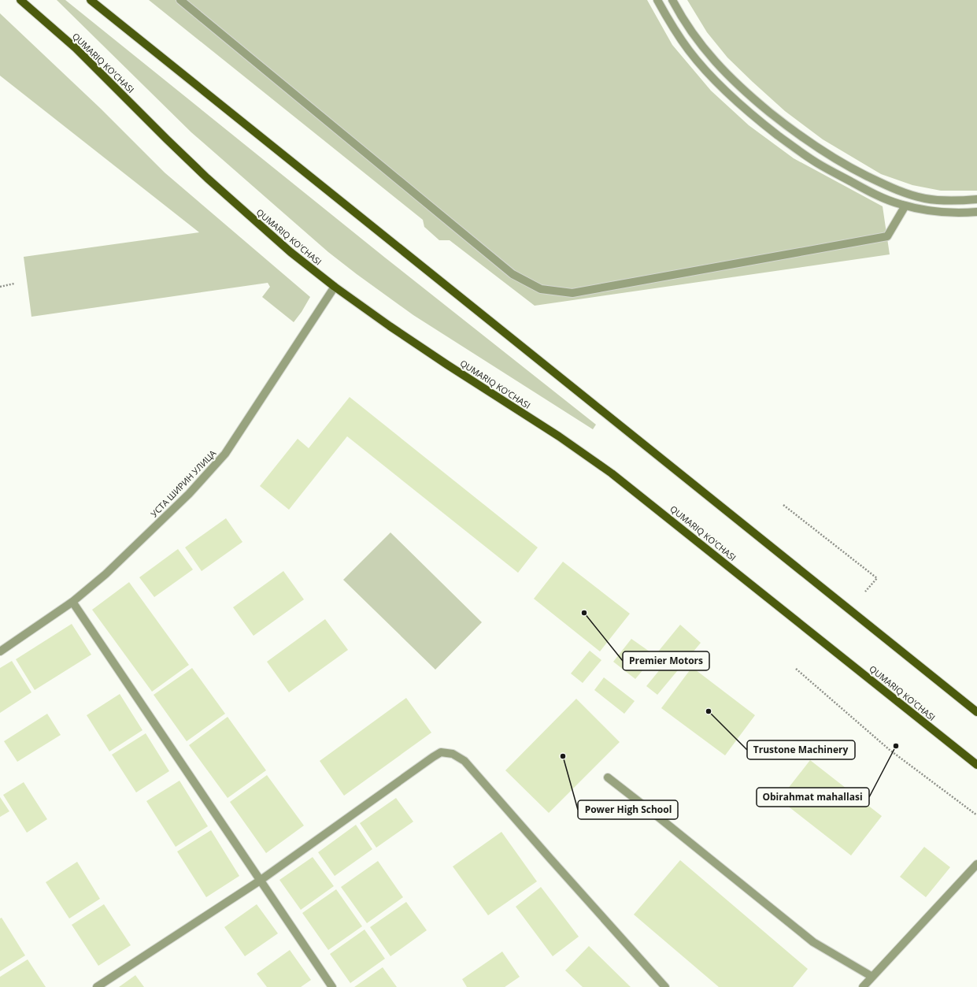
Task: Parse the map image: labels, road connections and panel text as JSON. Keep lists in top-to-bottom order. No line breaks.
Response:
{"streets":{"main road":["QUMARIQ KO'CHASI"],"street":["УСТА ШИРИН УЛИЦА"]},"crossings":[["QUMARIQ KO'CHASI","УСТА ШИРИН УЛИЦА"]],"places":["Premier Motors","Trustone Machinery","Obirahmat mahallasi","Power High School"]}
